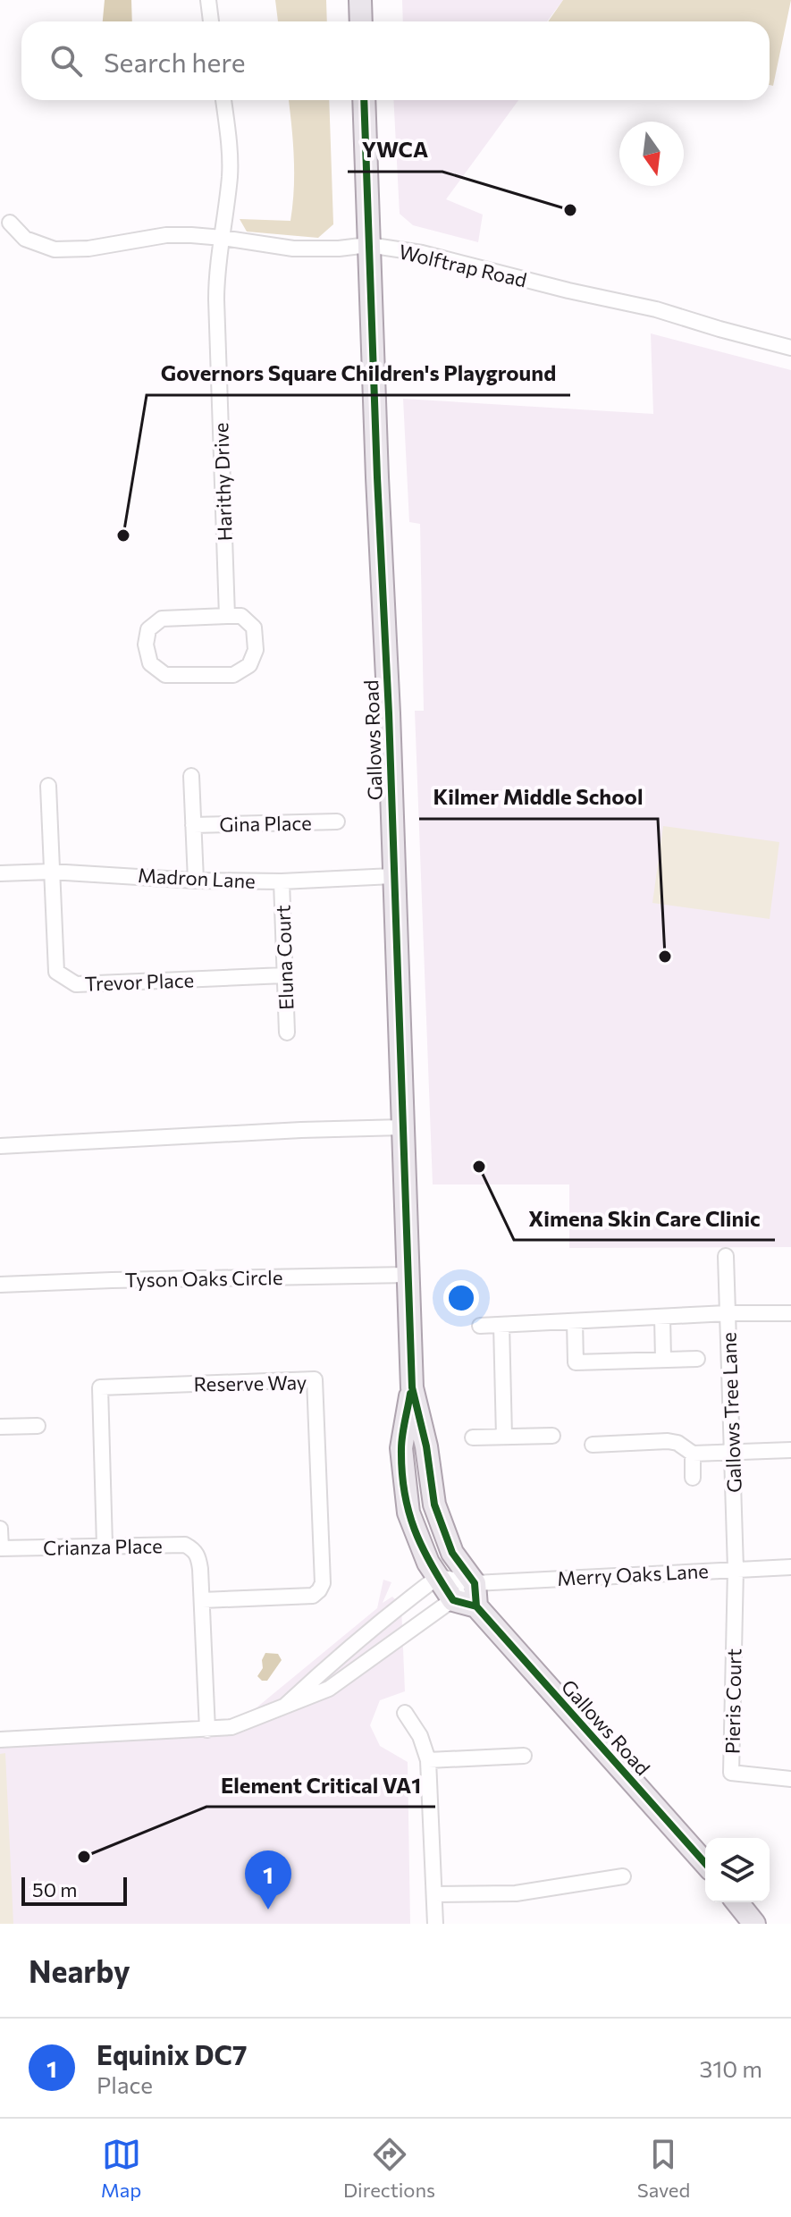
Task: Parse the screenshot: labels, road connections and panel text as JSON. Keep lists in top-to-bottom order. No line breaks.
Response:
{"streets":{"main road":["Gallows Road"],"street":["Wolftrap Road","Harithy Drive","Gina Place","Madron Lane","Eluna Court","Trevor Place","Tyson Oaks Circle","Reserve Way","Gallows Tree Lane","Crianza Place","Merry Oaks Lane","Pieris Court"]},"crossings":[["Wolftrap Road","Harithy Drive"],["Wolftrap Road","Gallows Road"],["Gallows Road","Madron Lane"],["Gallows Road","Tyson Oaks Circle"],["Gallows Road","Merry Oaks Lane"],["Madron Lane","Eluna Court"],["Madron Lane","Trevor Place"],["Eluna Court","Trevor Place"],["Reserve Way","Crianza Place"],["Gallows Tree Lane","Merry Oaks Lane"],["Gallows Tree Lane","Pieris Court"],["Merry Oaks Lane","Pieris Court"]],"places":["YWCA","Governors Square Children's Playground","Kilmer Middle School","Ximena Skin Care Clinic","Element Critical VA1"],"scale_bar":"50 m","north":"bottom","page":{"search":"Search here","pins":"1","scale":"50 m","heading":"Nearby","list":[{"mark":"1","name":"Equinix DC7","note":"Place","value":"310 m"}],"nav":["Map","Directions","Saved"]}}
